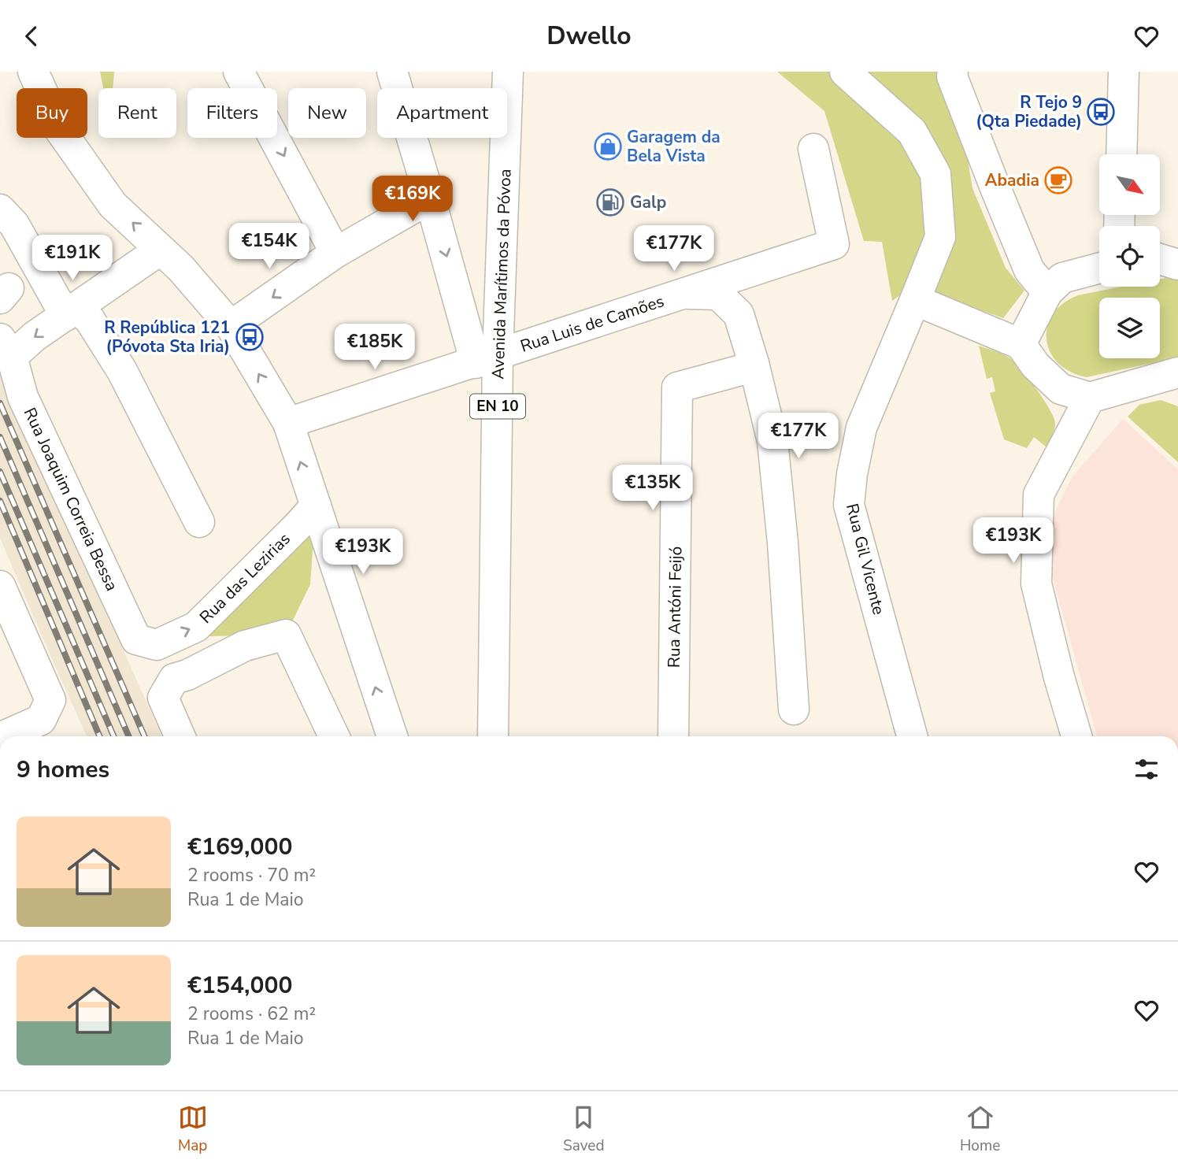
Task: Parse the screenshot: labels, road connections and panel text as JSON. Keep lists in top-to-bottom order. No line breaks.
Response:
{"streets":{"street":["Avenida Marítimos da Póvoa","Rua Luis de Camões","EN 10","Rua Joaquim Correia Bessa","Rua Gil Vicente","Rua das Lezirias","Rua Antóni Feijó"]},"crossings":[["Avenida Marítimos da Póvoa","Rua Luis de Camões"],["Rua Joaquim Correia Bessa","Rua das Lezirias"]],"one_way":["Rua das Lezirias"],"places":{"bus stop":["R Tejo 9 (Qta Piedade)","R República 121 (Póvota Sta Iria)"],"shop":["Garagem da Bela Vista"],"cafe":["Abadia"],"fuel station":["Galp"]},"north":"bottom right","page":{"header":"Dwello","chip":["Buy","Rent","Filters","New","Apartment"],"price":["€169K","€154K","€177K","€191K","€185K","€177K","€135K","€193K","€193K"],"heading":"9 homes","list":[{"name":"€169,000","note":"2 rooms · 70 m² · Rua 1 de Maio"},{"name":"€154,000","note":"2 rooms · 62 m² · Rua 1 de Maio"}],"tabs":["Map","Saved","Home"]}}
